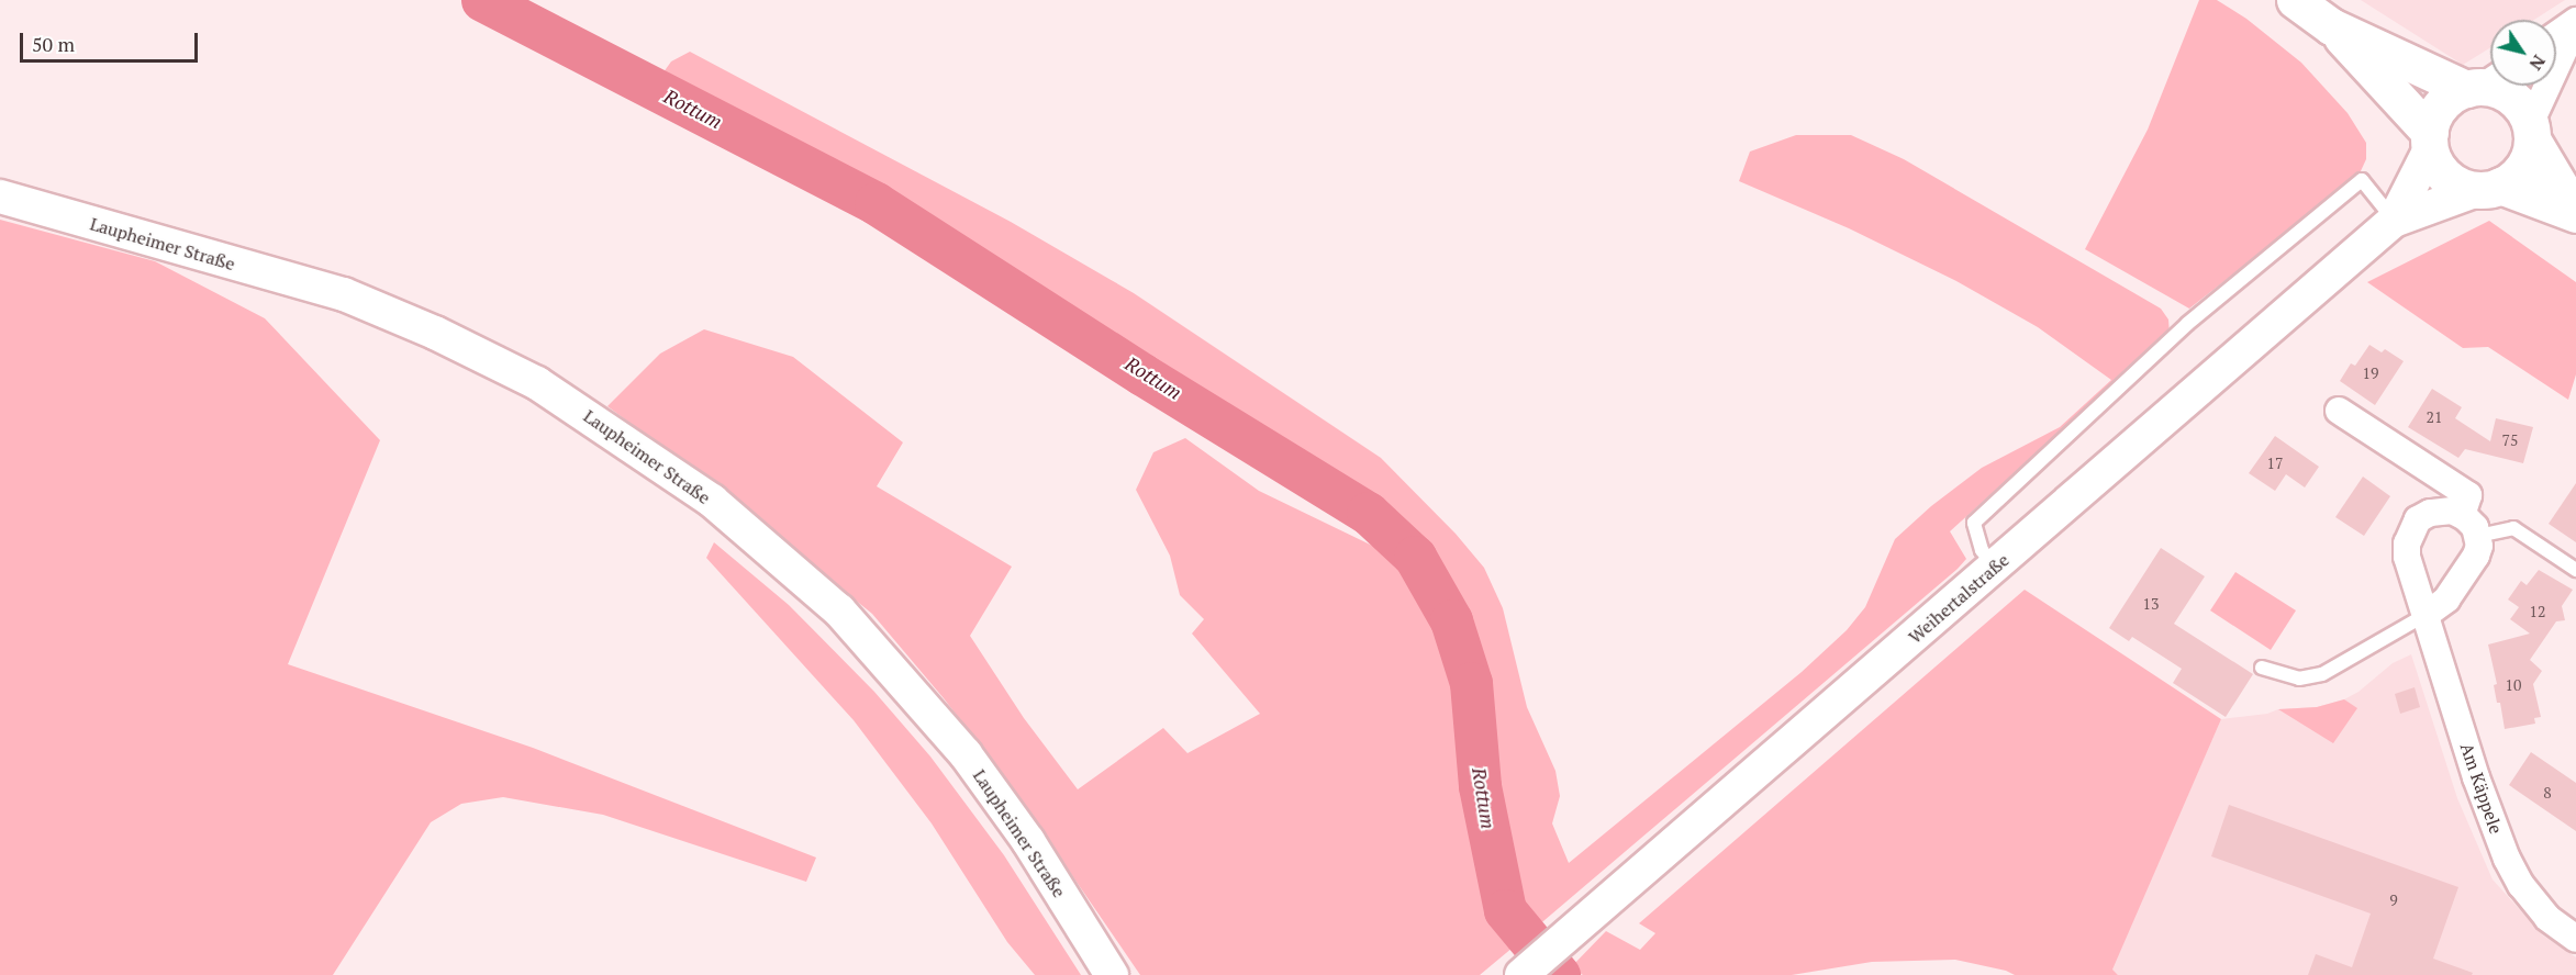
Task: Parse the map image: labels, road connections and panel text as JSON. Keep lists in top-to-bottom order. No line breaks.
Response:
{"streets":{"street":["Laupheimer Straße","Weihertalstraße","Am Käppele"]},"water":["Rottum"],"house_numbers":["19","21","75","17","13","12","10","8","9"],"scale_bar":"50 m","north":"bottom right"}
